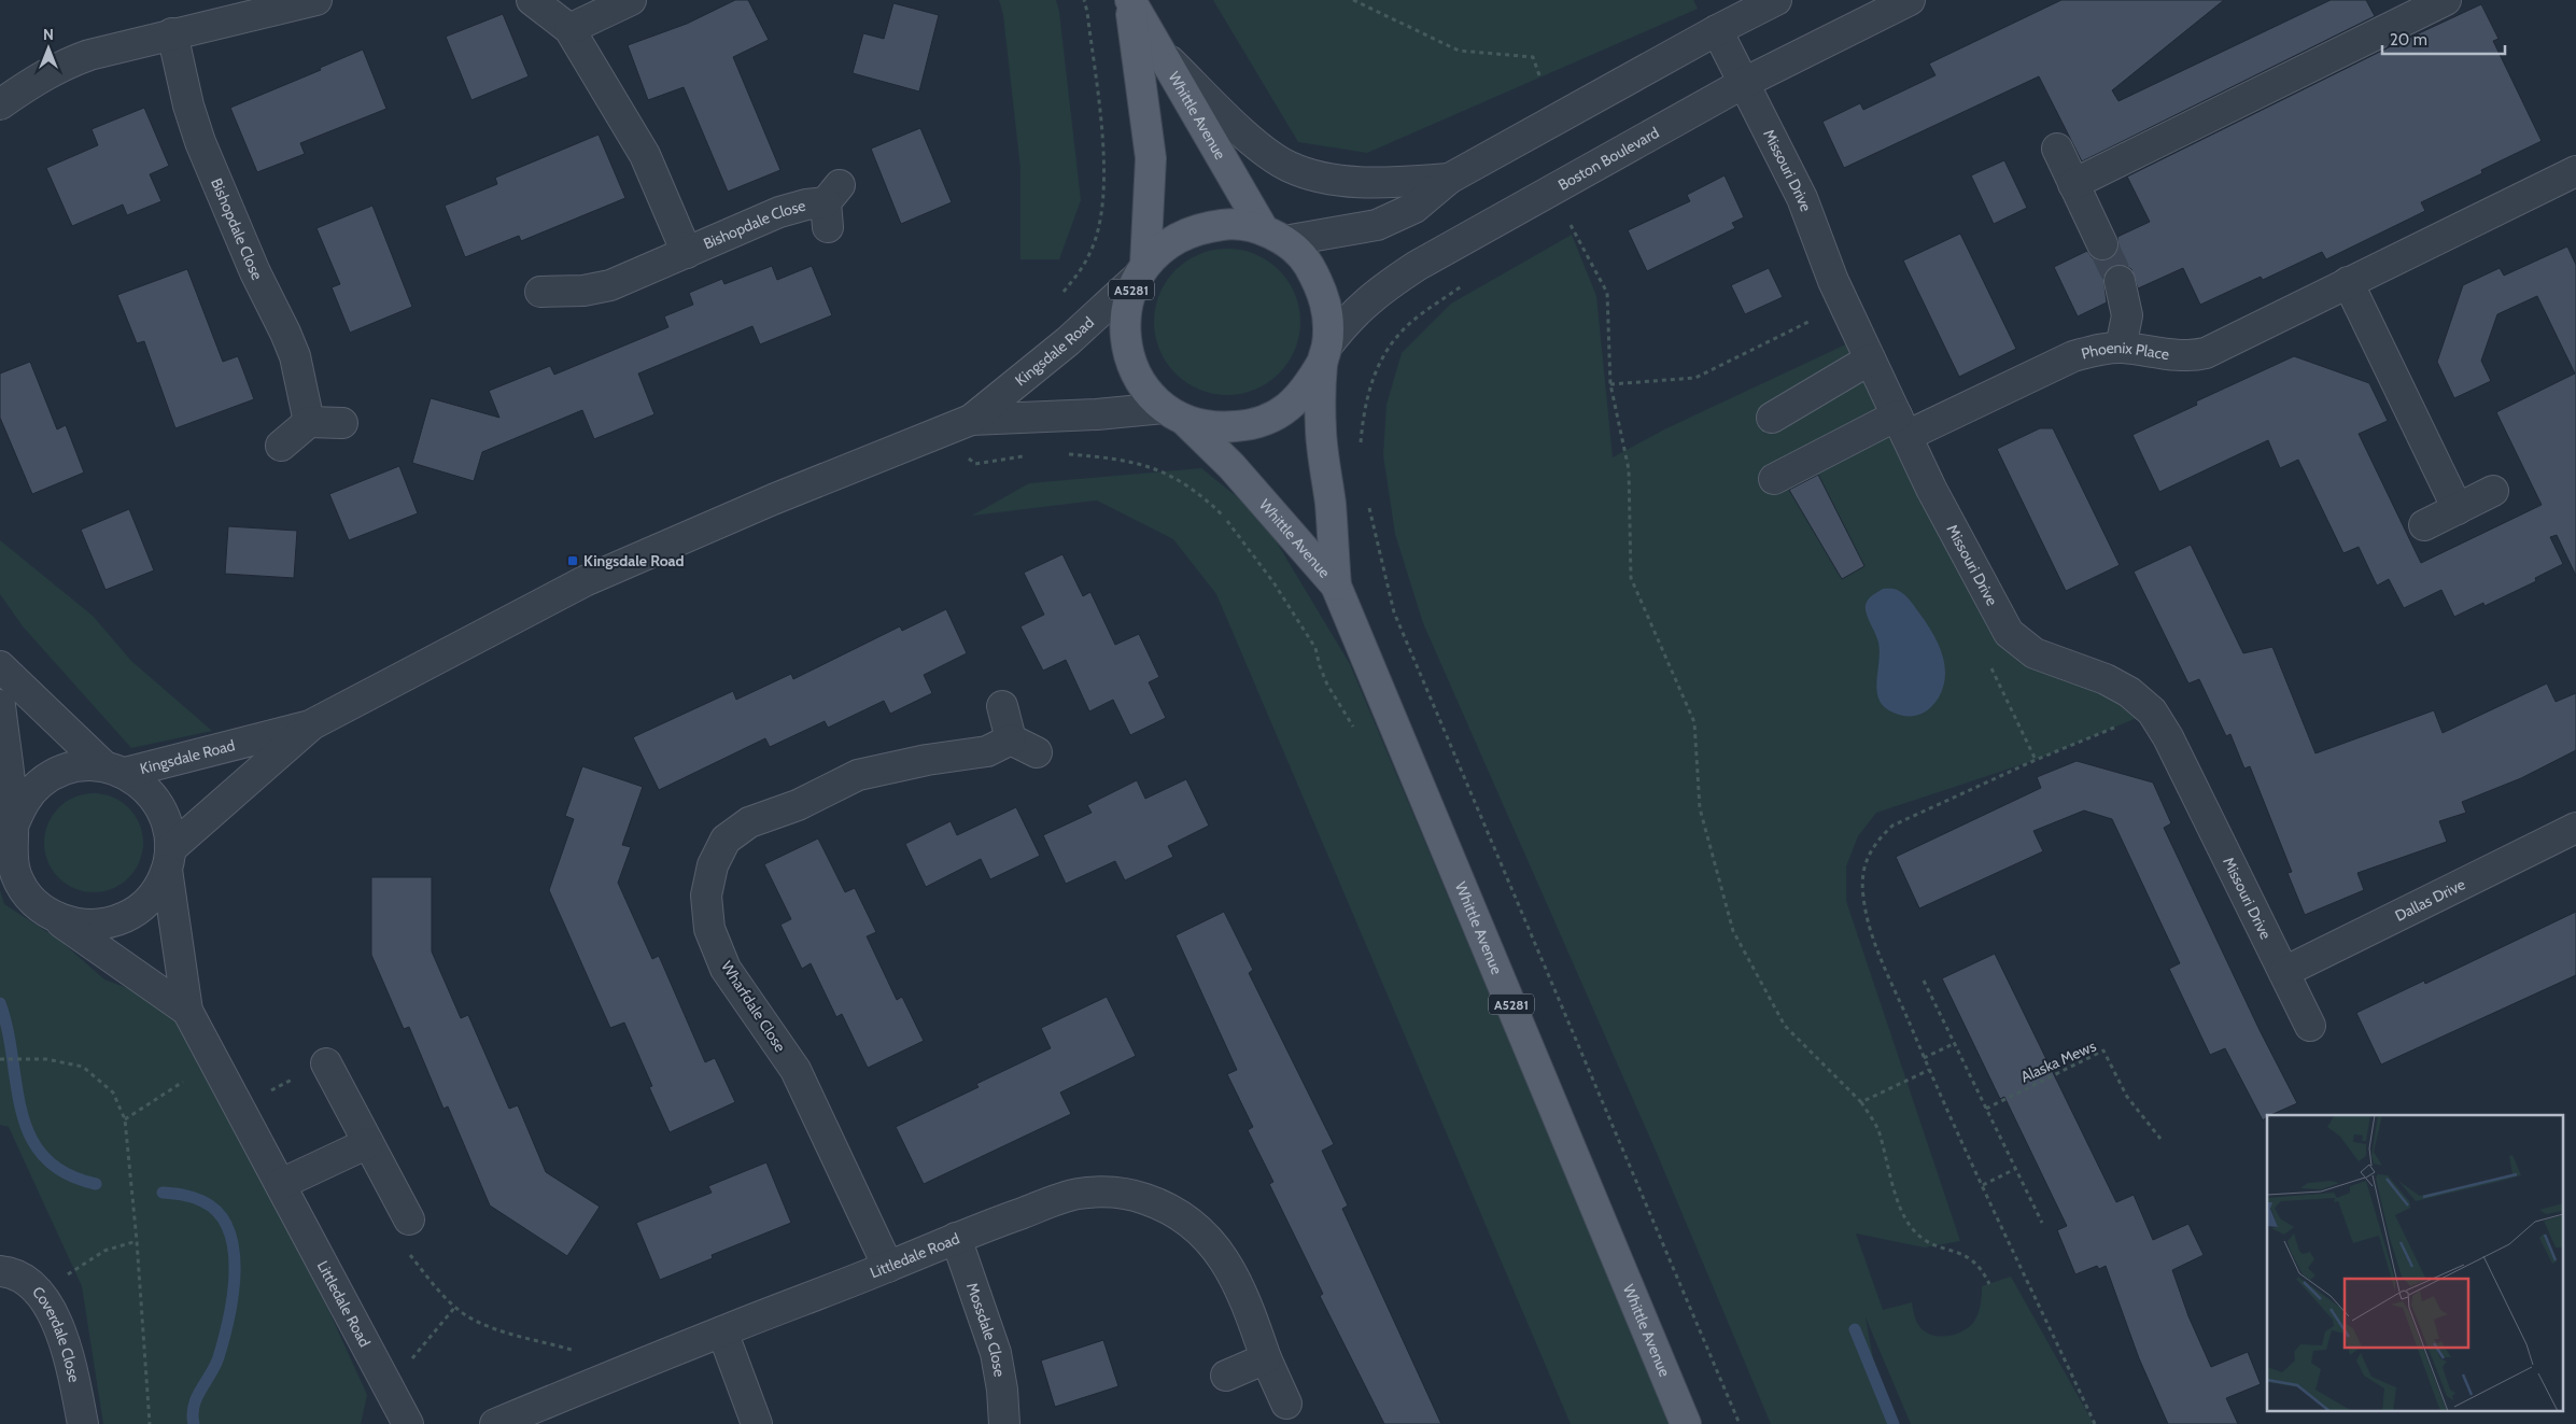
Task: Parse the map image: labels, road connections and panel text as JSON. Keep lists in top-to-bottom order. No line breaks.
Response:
{"streets":{"main road":["Whittle Avenue","A5281"],"street":["Boston Boulevard","Missouri Drive","Bishopdale Close","Kingsdale Road","Phoenix Place","Dallas Drive","Wharfdale Close","Littledale Road","Mossdale Close","Coverdale Close"],"path":["Alaska Mews"]},"crossings":[["Whittle Avenue","Boston Boulevard"],["Whittle Avenue","A5281"],["Whittle Avenue","Kingsdale Road"],["Boston Boulevard","Missouri Drive"],["Boston Boulevard","A5281"],["Missouri Drive","Phoenix Place"],["Missouri Drive","Dallas Drive"],["A5281","Kingsdale Road"],["Kingsdale Road","Littledale Road"],["Wharfdale Close","Littledale Road"],["Littledale Road","Mossdale Close"]],"places":{"transit":["Kingsdale Road"]},"scale_bar":"20 m","north":"top"}
